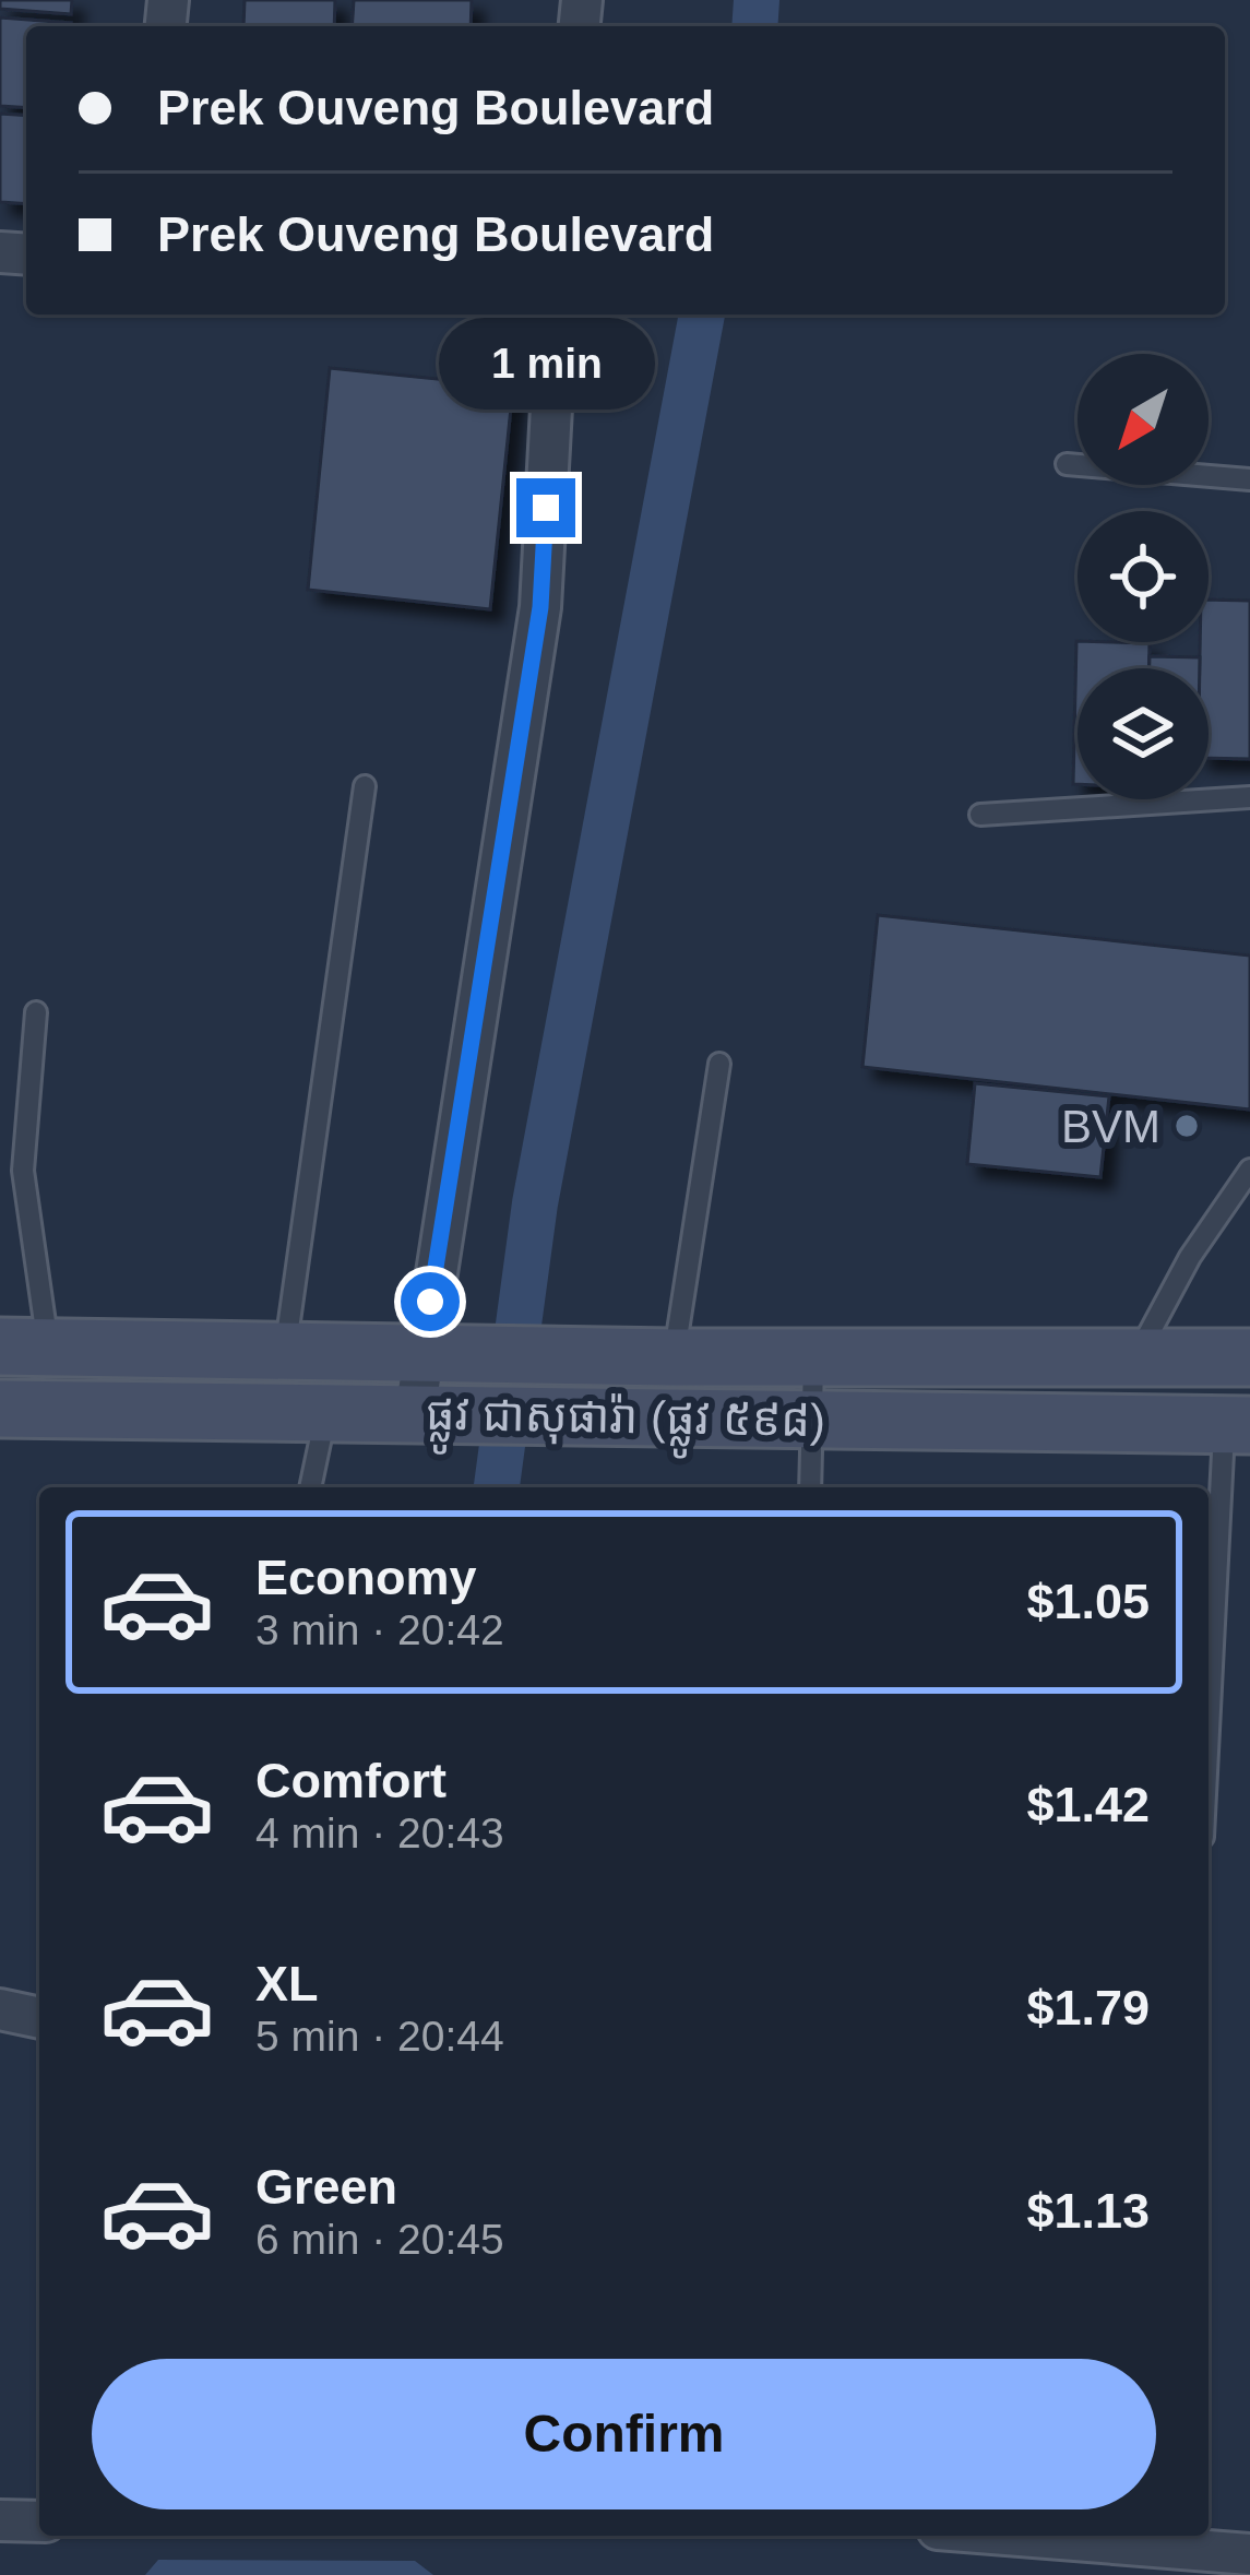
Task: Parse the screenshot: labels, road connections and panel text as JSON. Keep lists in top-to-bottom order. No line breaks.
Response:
{"streets":{"main road":["ផ្លូវ ជាសុផារ៉ា (ផ្លូវ ៥៩៨)"]},"places":["BVM"],"north":"bottom left","page":{"banner":["Prek Ouveng Boulevard","Prek Ouveng Boulevard"],"bubble":"1 min","list":[{"name":"Economy","note":"3 min · 20:42","value":"$1.05"},{"name":"Comfort","note":"4 min · 20:43","value":"$1.42"},{"name":"XL","note":"5 min · 20:44","value":"$1.79"},{"name":"Green","note":"6 min · 20:45","value":"$1.13"}],"buttons":"Confirm"}}
